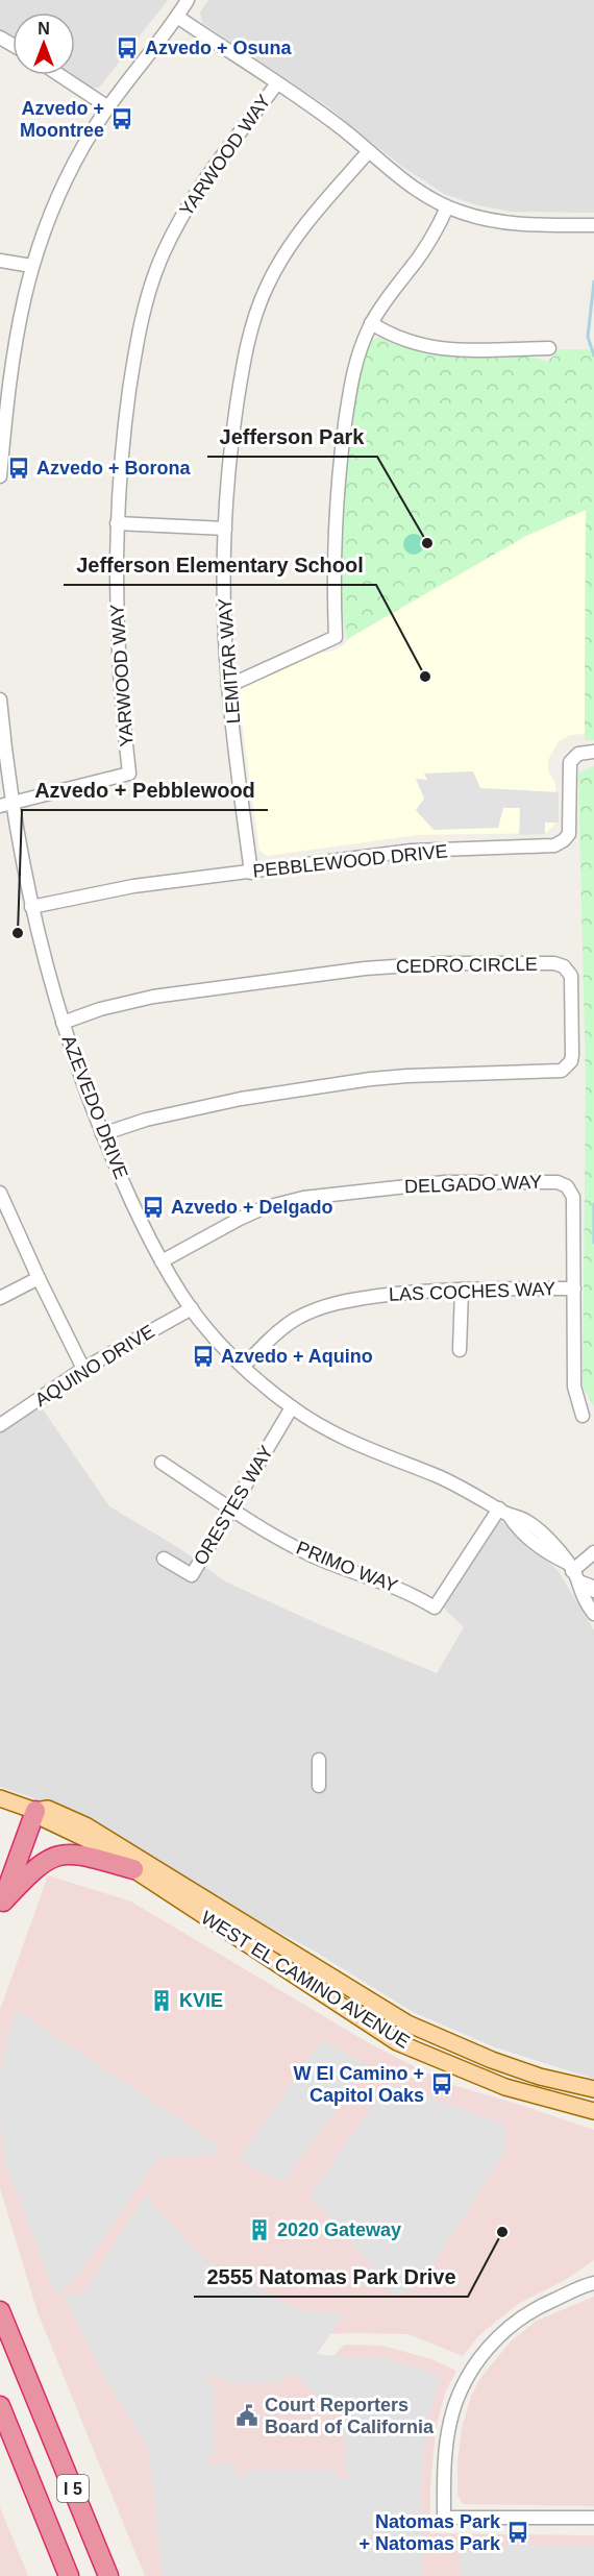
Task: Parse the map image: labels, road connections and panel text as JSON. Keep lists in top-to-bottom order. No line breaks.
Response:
{"streets":{"highway":["I 5"],"main road":["WEST EL CAMINO AVENUE"],"street":["YARWOOD WAY","LEMITAR WAY","PEBBLEWOOD DRIVE","CEDRO CIRCLE","AZEVEDO DRIVE","DELGADO WAY","LAS COCHES WAY","AQUINO DRIVE","ORESTES WAY","PRIMO WAY"]},"crossings":[["YARWOOD WAY","AZEVEDO DRIVE"],["LEMITAR WAY","PEBBLEWOOD DRIVE"],["PEBBLEWOOD DRIVE","AZEVEDO DRIVE"],["CEDRO CIRCLE","AZEVEDO DRIVE"],["AZEVEDO DRIVE","DELGADO WAY"],["AZEVEDO DRIVE","LAS COCHES WAY"],["AZEVEDO DRIVE","AQUINO DRIVE"],["AZEVEDO DRIVE","ORESTES WAY"],["AZEVEDO DRIVE","PRIMO WAY"],["DELGADO WAY","LAS COCHES WAY"],["ORESTES WAY","PRIMO WAY"]],"places":{"bus stop":["Azvedo + Osuna","Azvedo + Moontree","Azvedo + Borona","Azvedo + Delgado","Azvedo + Aquino","W El Camino + Capitol Oaks","Natomas Park + Natomas Park"],"other":["Jefferson Park","Jefferson Elementary School","Azvedo + Pebblewood","2555 Natomas Park Drive"],"building":["KVIE","2020 Gateway"],"public building":["Court Reporters Board of California"]},"north":"top"}
